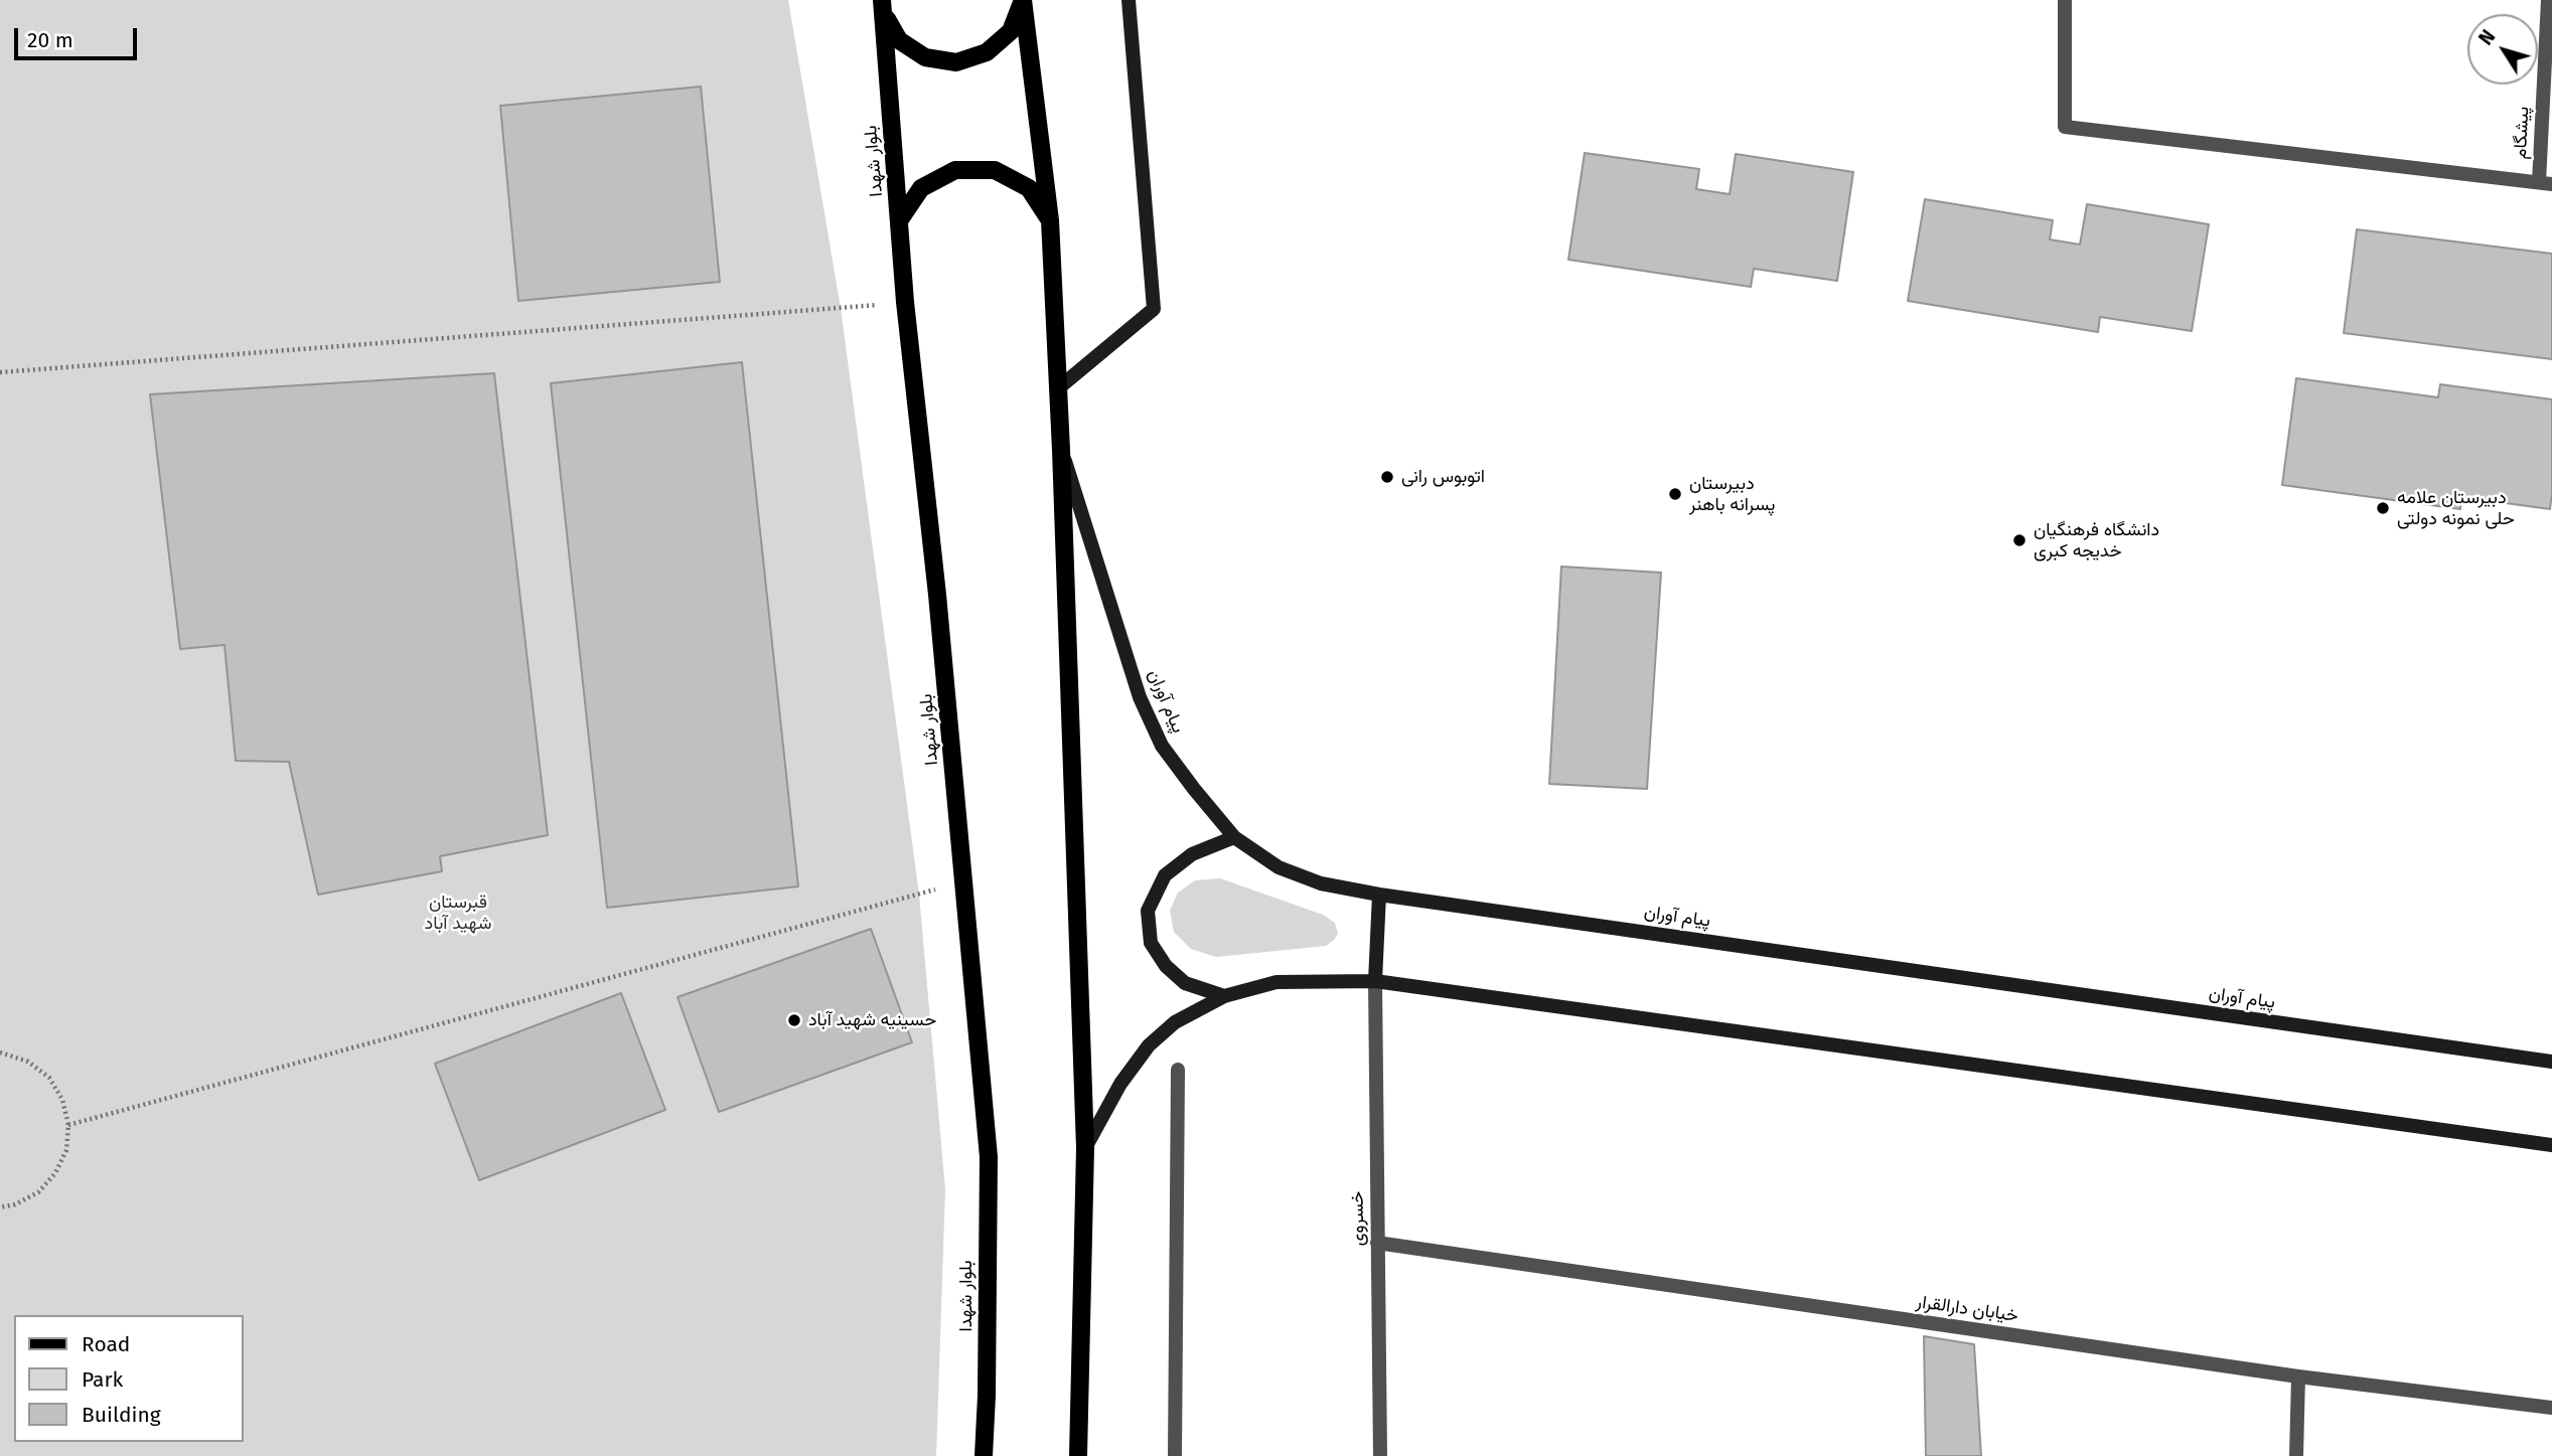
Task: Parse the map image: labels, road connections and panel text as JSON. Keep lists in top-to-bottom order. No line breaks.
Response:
{"streets":{"main road":["بلوار شهدا","پیام آوران"],"street":["پیشگام","خسروی","خیابان دارالقرار"]},"crossings":[["خسروی","خیابان دارالقرار"]],"parks":["قبرستان شهید آباد"],"places":["اتوبوس رانی","دبیرستان پسرانه باهنر","دبیرستان علامه حلی نمونه دولتی","دانشگاه فرهنگیان خدیجه کبری","حسینیه شهید آباد"],"legend":["Road","Park","Building"],"scale_bar":"20 m","north":"top left"}
